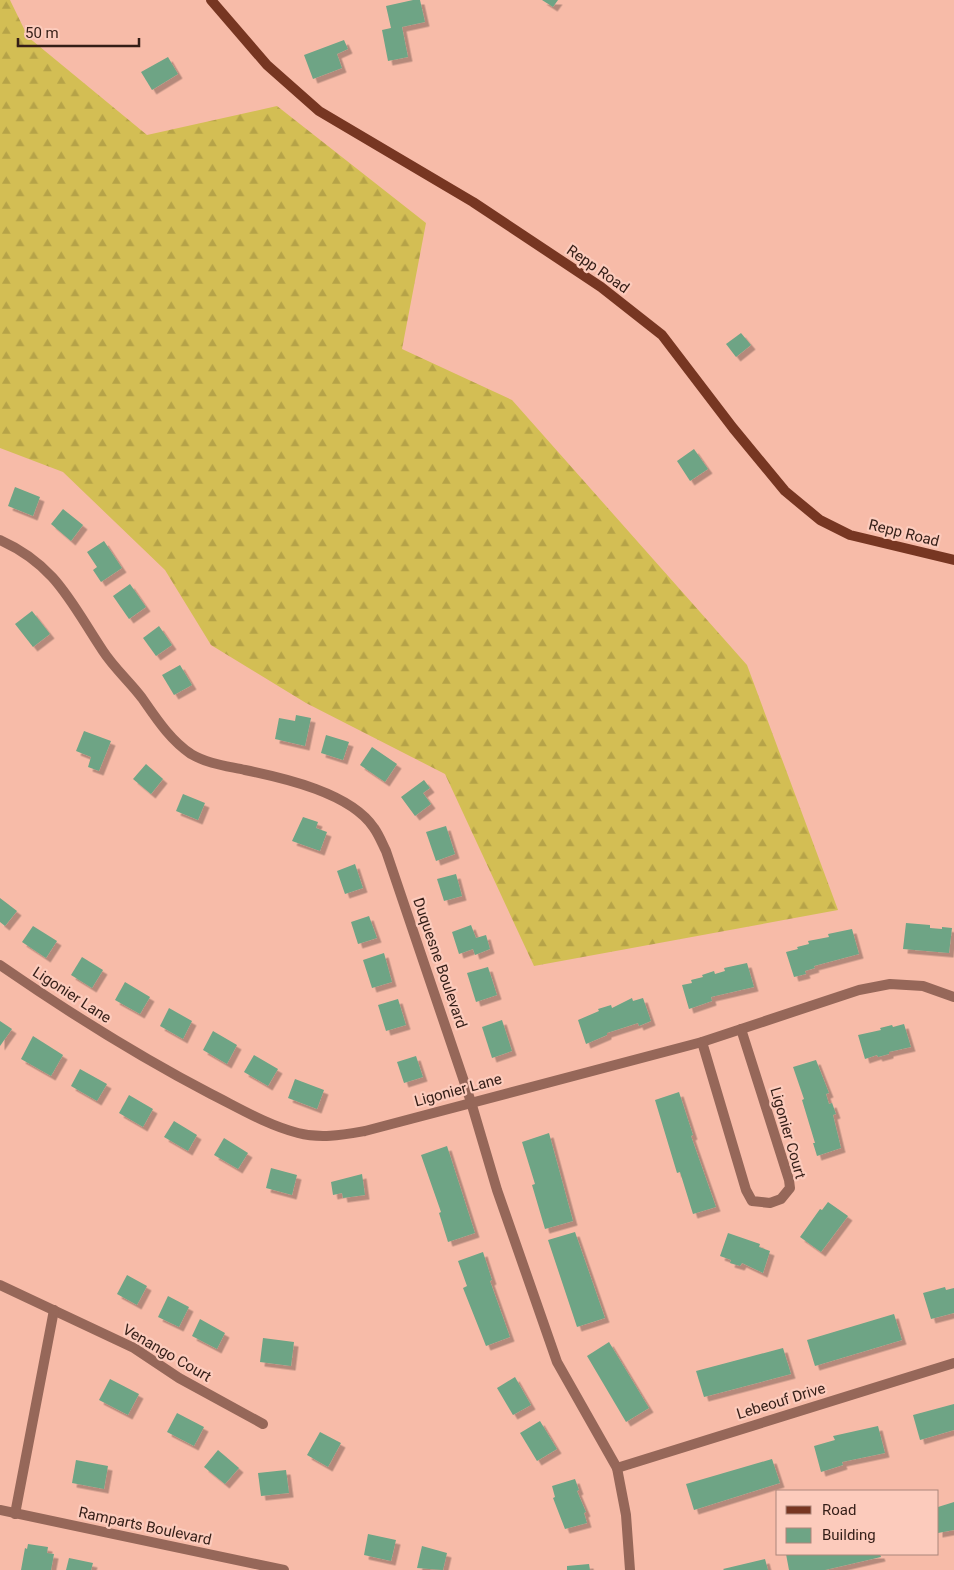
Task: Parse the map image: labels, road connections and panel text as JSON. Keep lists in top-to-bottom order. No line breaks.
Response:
{"streets":{"street":["Repp Road","Duquesne Boulevard","Ligonier Lane","Ligonier Court","Venango Court","Lebeouf Drive","Ramparts Boulevard"]},"crossings":[["Duquesne Boulevard","Ligonier Lane"],["Duquesne Boulevard","Lebeouf Drive"],["Ligonier Lane","Ligonier Court"]],"legend":["Road","Building"],"scale_bar":"50 m"}
